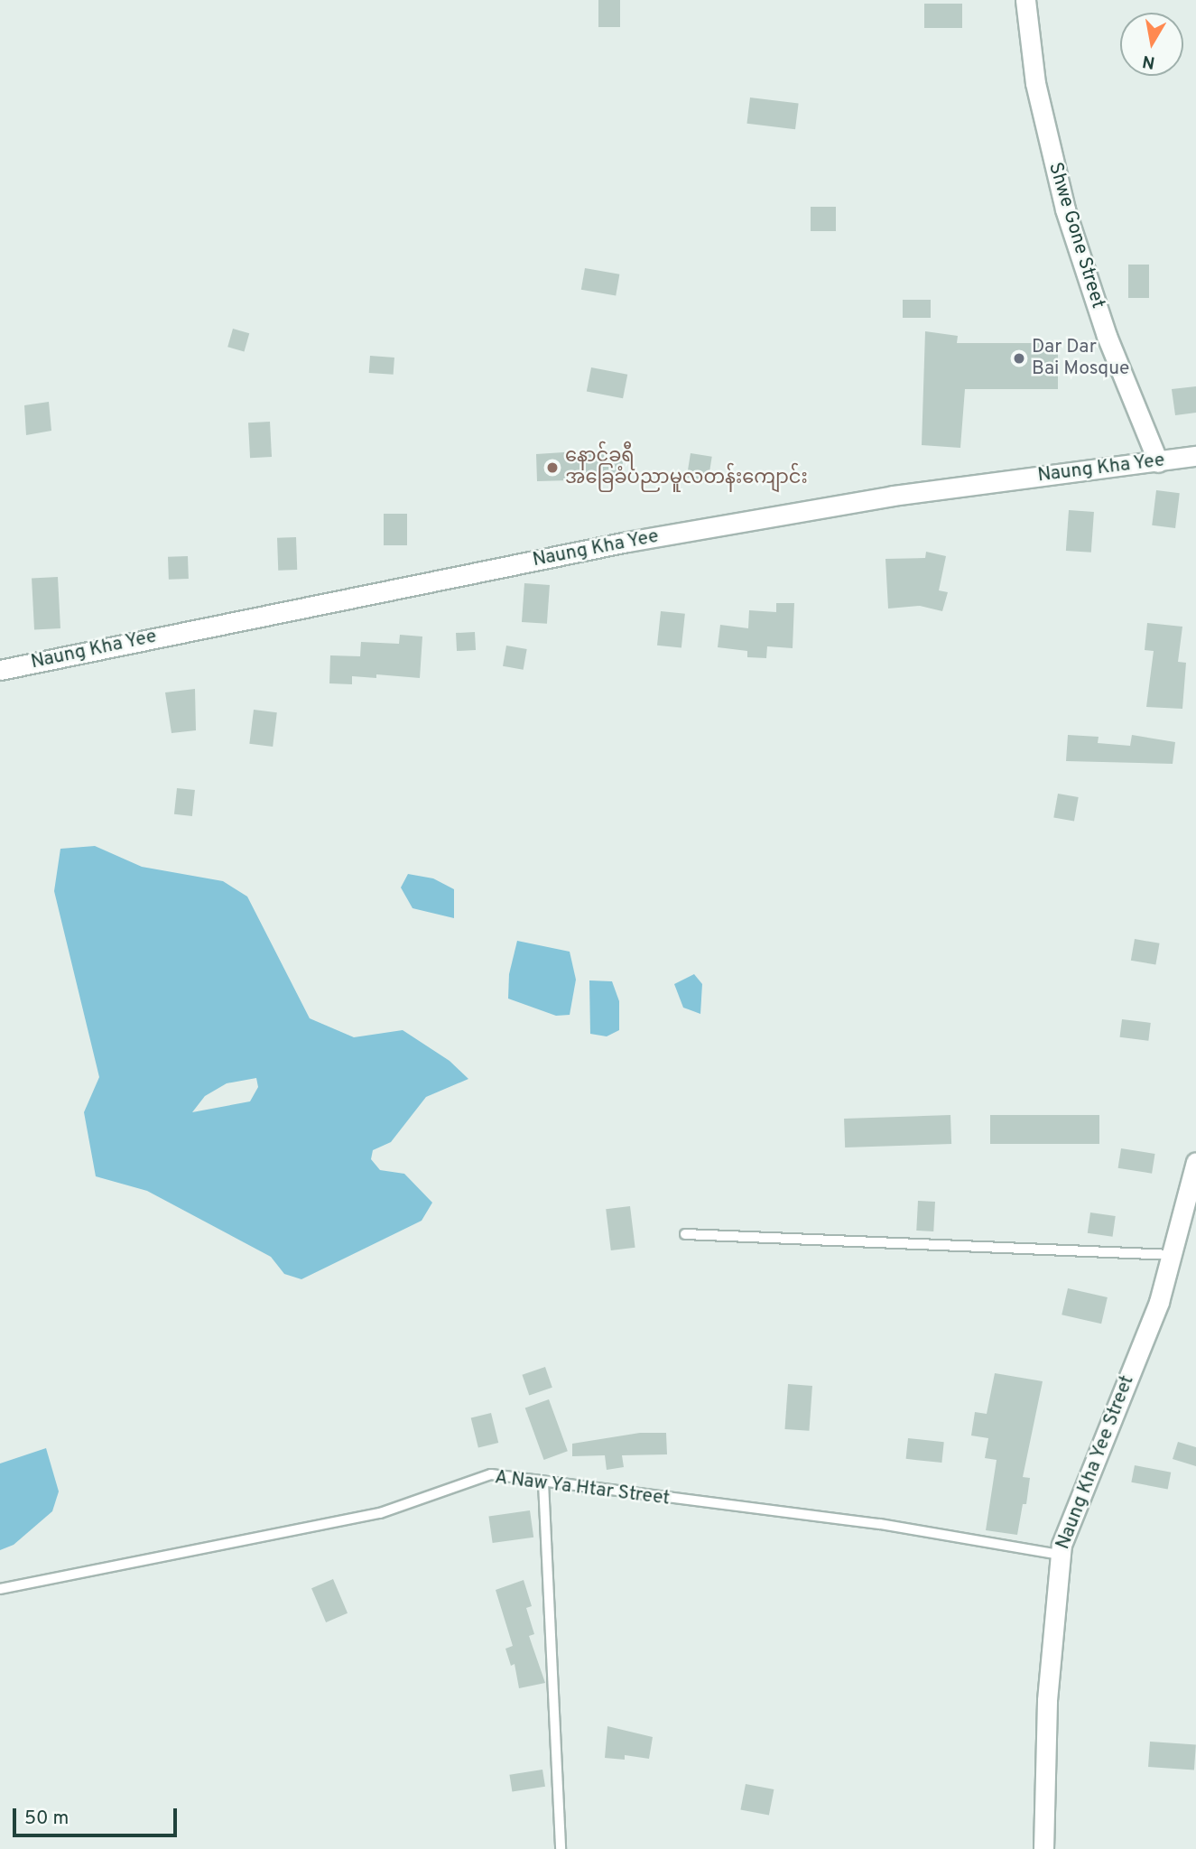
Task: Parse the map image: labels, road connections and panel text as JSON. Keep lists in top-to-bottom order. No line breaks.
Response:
{"streets":{"street":["Shwe Gone Street","Naung Kha Yee","Naung Kha Yee Street"],"lane":["A Naw Ya Htar Street"]},"crossings":[["Shwe Gone Street","Naung Kha Yee"],["Naung Kha Yee Street","A Naw Ya Htar Street"]],"places":["Dar Dar Bai Mosque","နောင်ခရီ အခြေခံပညာမူလတန်းကျောင်း"],"scale_bar":"50 m","north":"bottom"}
